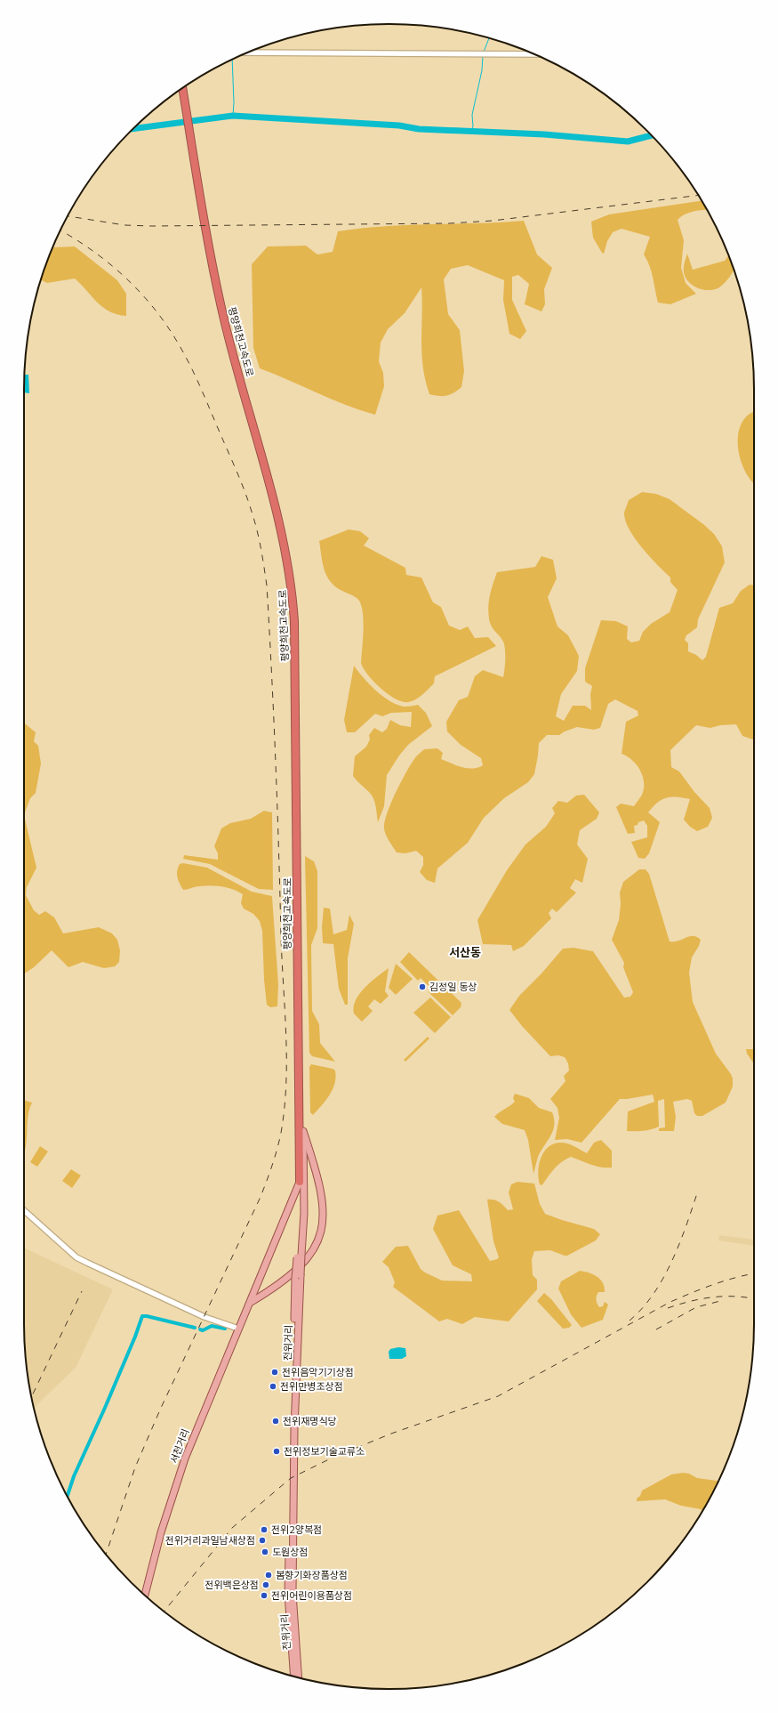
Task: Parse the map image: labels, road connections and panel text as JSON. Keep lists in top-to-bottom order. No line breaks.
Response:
{"streets":{"highway":["평양희천고속도로"],"main road":["전위거리","서천거리"]},"crossings":[["평양희천고속도로","전위거리"],["평양희천고속도로","서천거리"],["전위거리","서천거리"]],"districts":["서산동"],"places":["김정일 동상","전위음악기기상점","전위만병조상점","전위재명식당","전위정보기술교류소","전위2양복점","전위거리과일남새상점","도원상점","봄향기화장품상점","전위백은상점","전위어린이용품상점"]}
